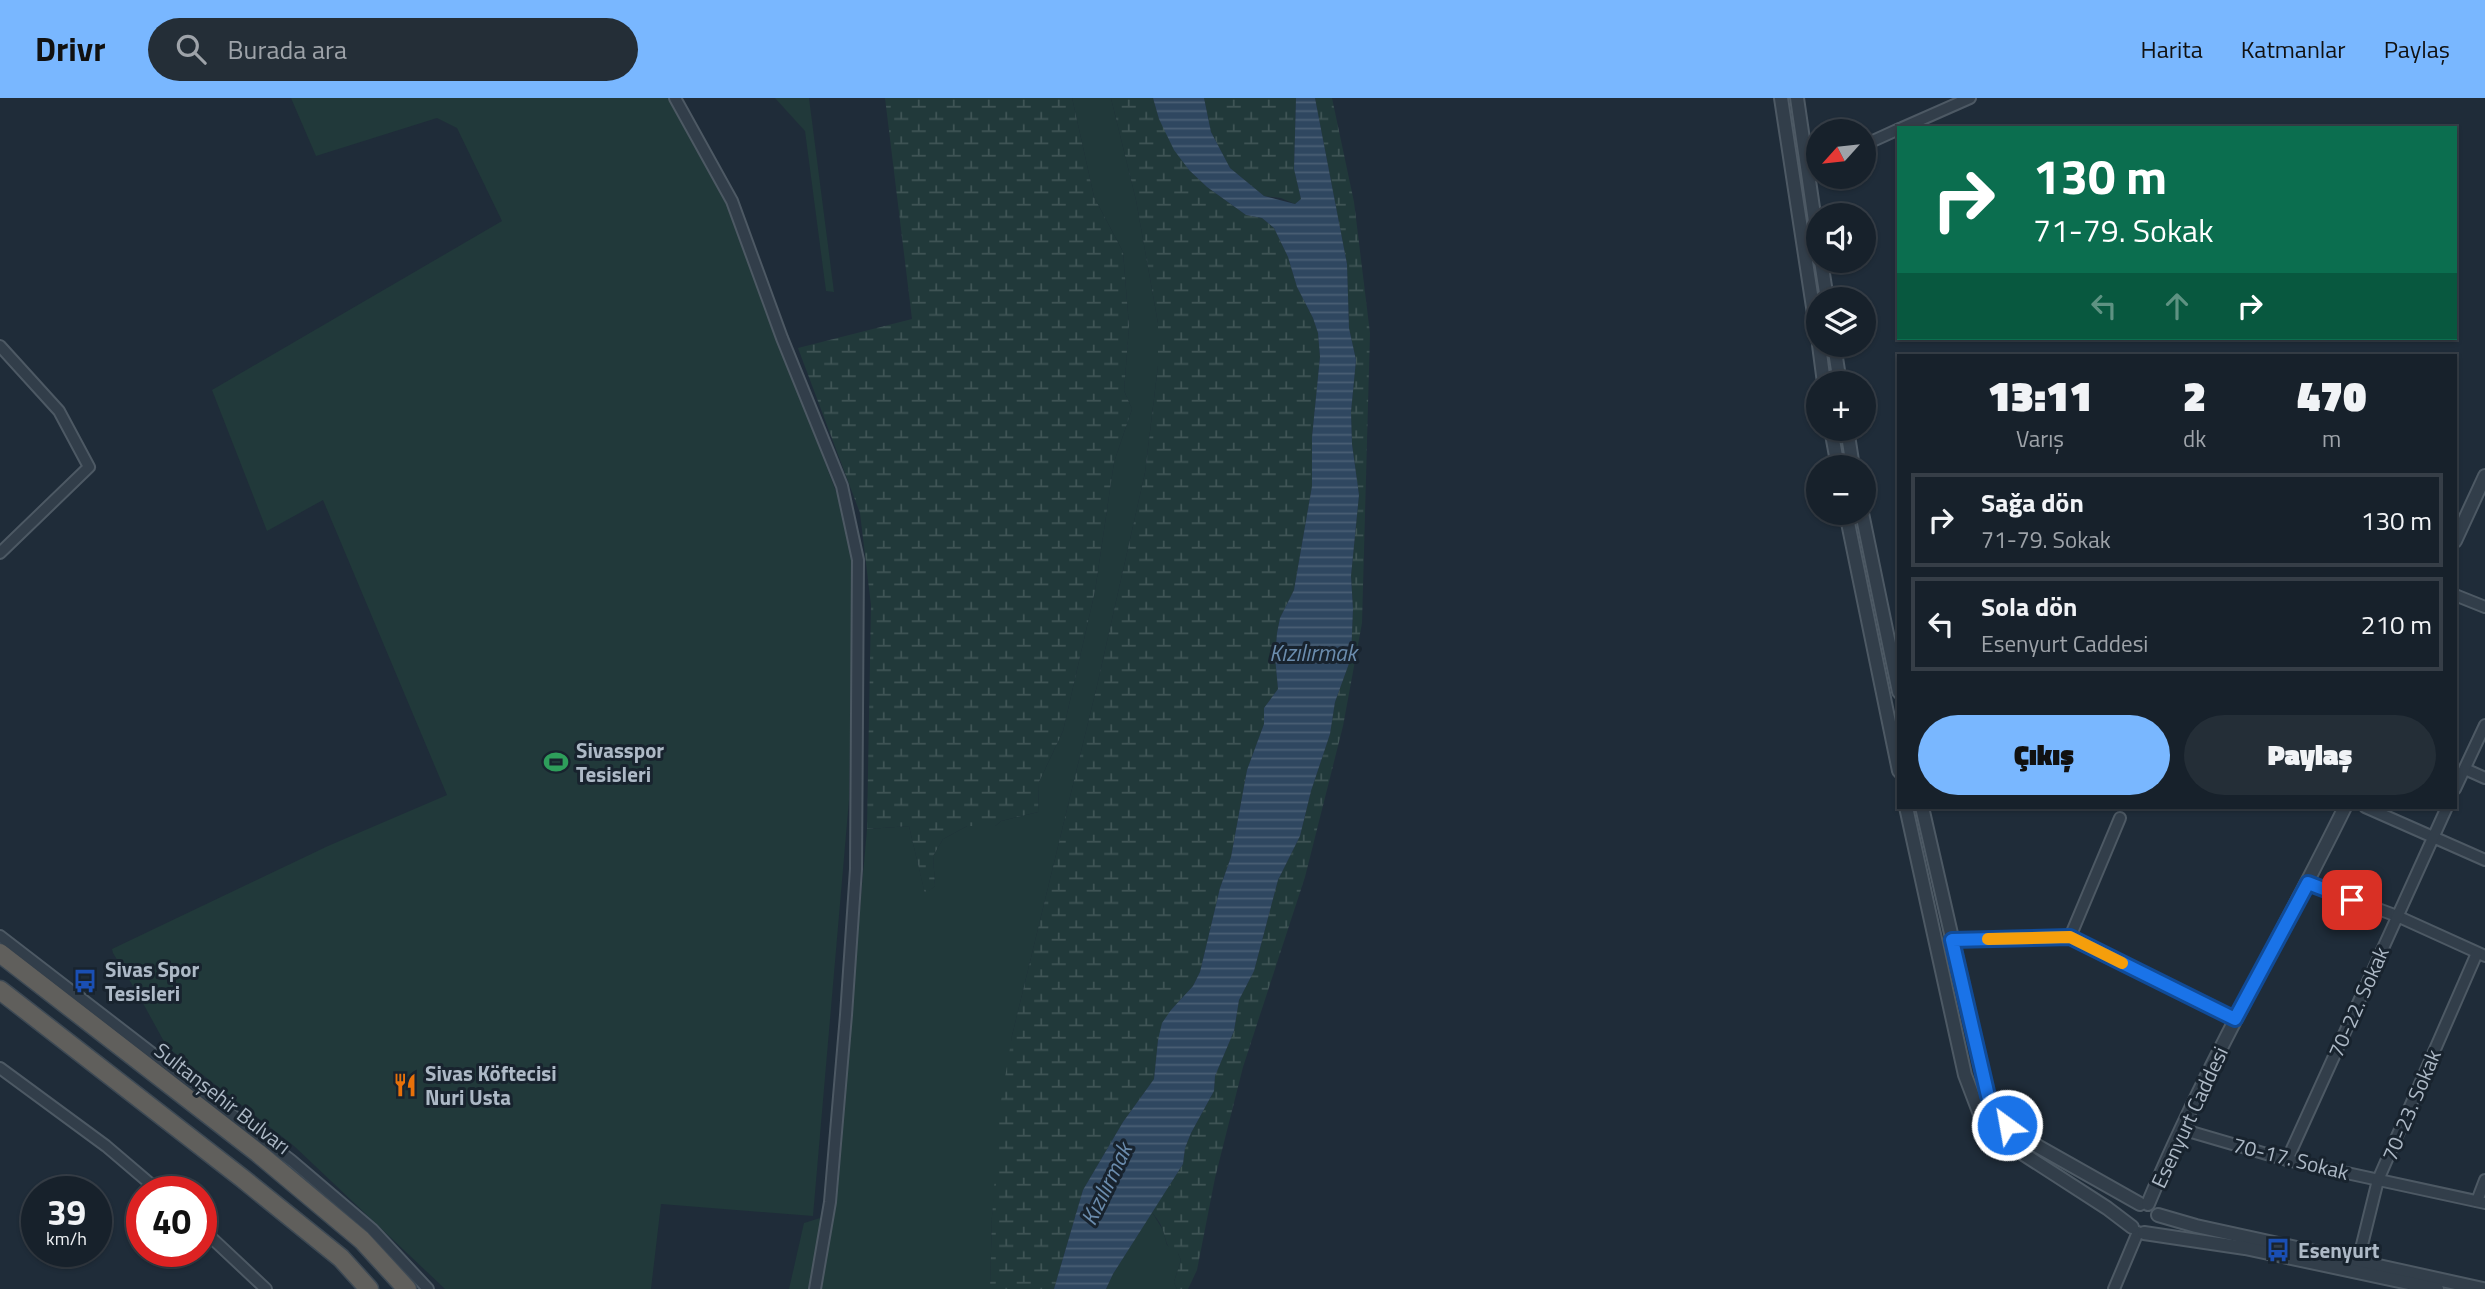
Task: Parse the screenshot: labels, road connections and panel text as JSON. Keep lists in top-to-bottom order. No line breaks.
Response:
{"streets":{"highway":["Sultanşehir Bulvarı"],"street":["70-22. Sokak","70-23. Sokak","Esenyurt Caddesi","70-17. Sokak"]},"crossings":[["70-22. Sokak","70-17. Sokak"],["70-23. Sokak","70-17. Sokak"],["Esenyurt Caddesi","70-17. Sokak"]],"water":["Kızılırmak"],"places":{"sports":["Sivasspor Tesisleri"],"bus stop":["Sivas Spor Tesisleri","Esenyurt"],"restaurant":["Sivas Köftecisi Nuri Usta"]},"north":"bottom left","page":{"header":"Drivr","search":"Burada ara","nav":["Harita","Katmanlar","Paylaş"],"map_buttons":["+","−"],"turn":["130 m","71-79. Sokak"],"eta":["13:11","Varış","2","dk","470","m"],"list":[{"name":"Sağa dön","note":"71-79. Sokak","value":"130 m"},{"name":"Sola dön","note":"Esenyurt Caddesi","value":"210 m"}],"buttons":["Çıkış","Paylaş"],"speed":"39 km/h","limit":"40"}}
